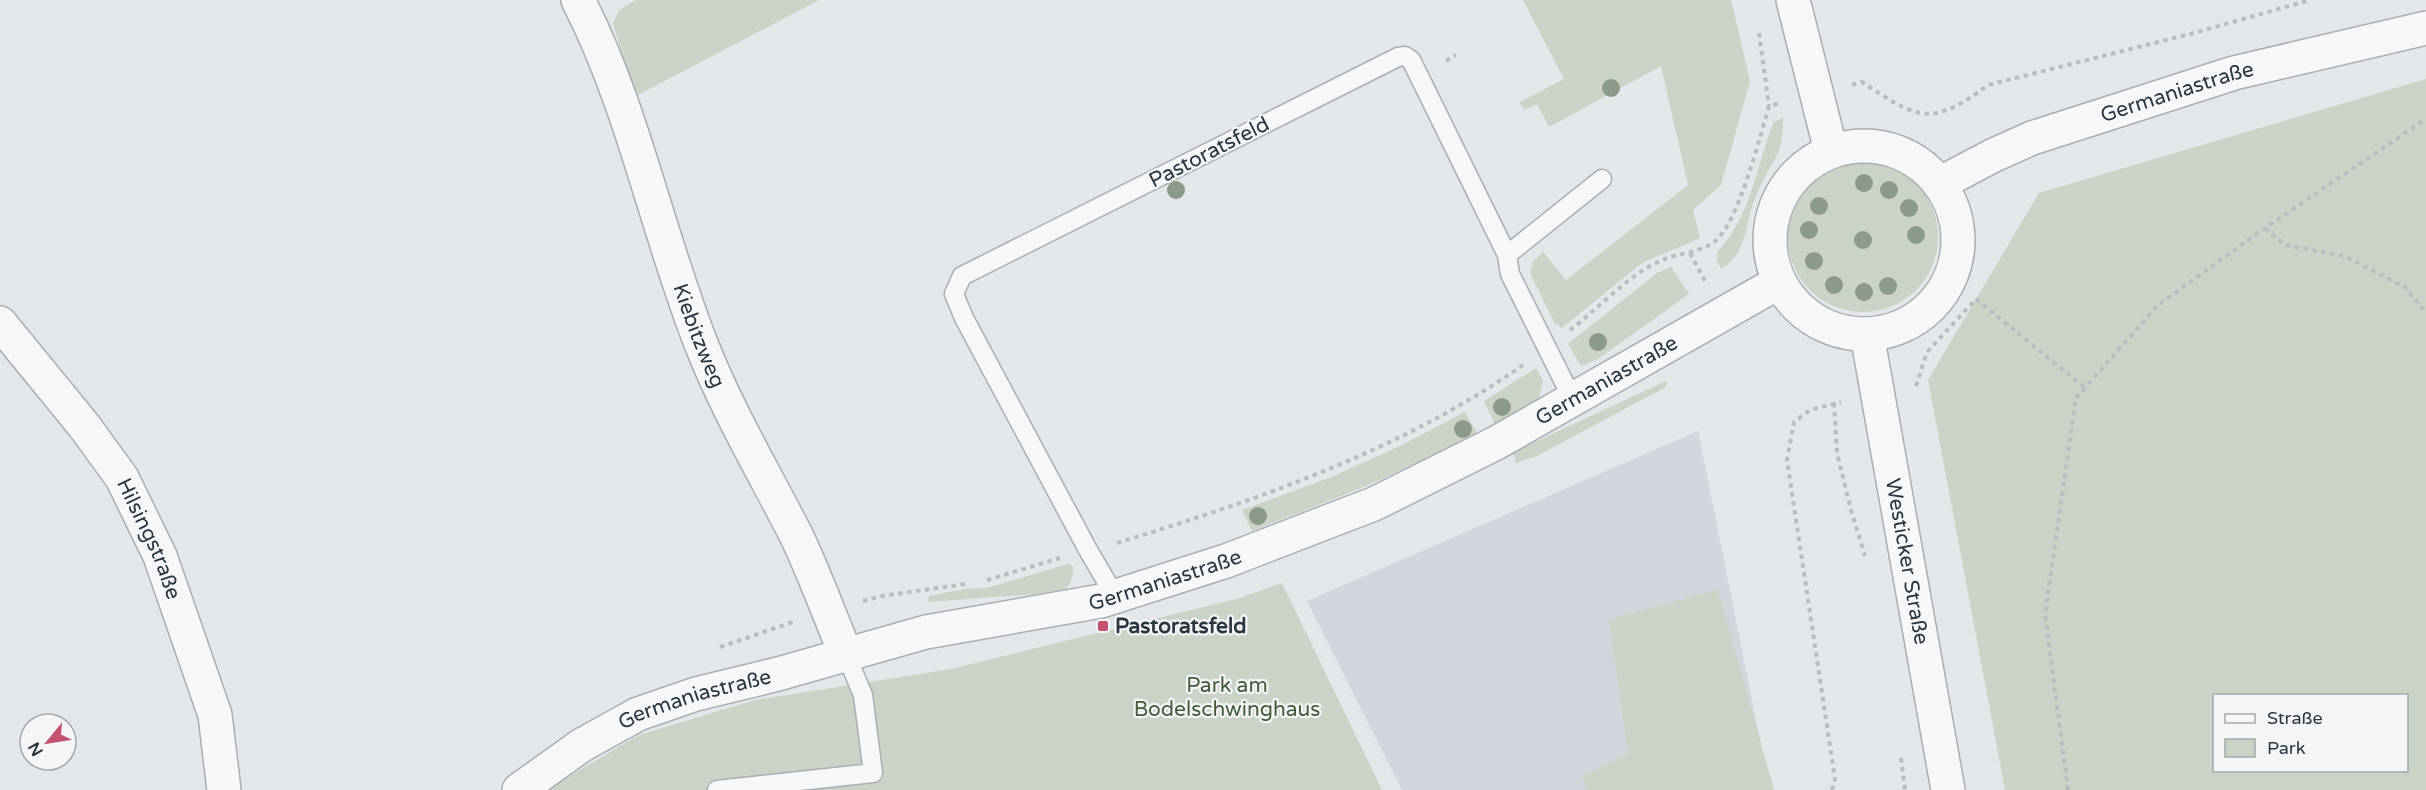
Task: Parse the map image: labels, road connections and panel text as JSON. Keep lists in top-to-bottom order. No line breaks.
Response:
{"streets":{"street":["Germaniastraße","Kiebitzweg","Hilsingstraße","Westicker Straße"],"lane":["Pastoratsfeld"]},"crossings":[["Germaniastraße","Pastoratsfeld"],["Germaniastraße","Kiebitzweg"],["Germaniastraße","Westicker Straße"]],"parks":["Park am Bodelschwinghaus"],"places":{"transit":["Pastoratsfeld"]},"legend":["Straße","Park"],"north":"bottom left"}
